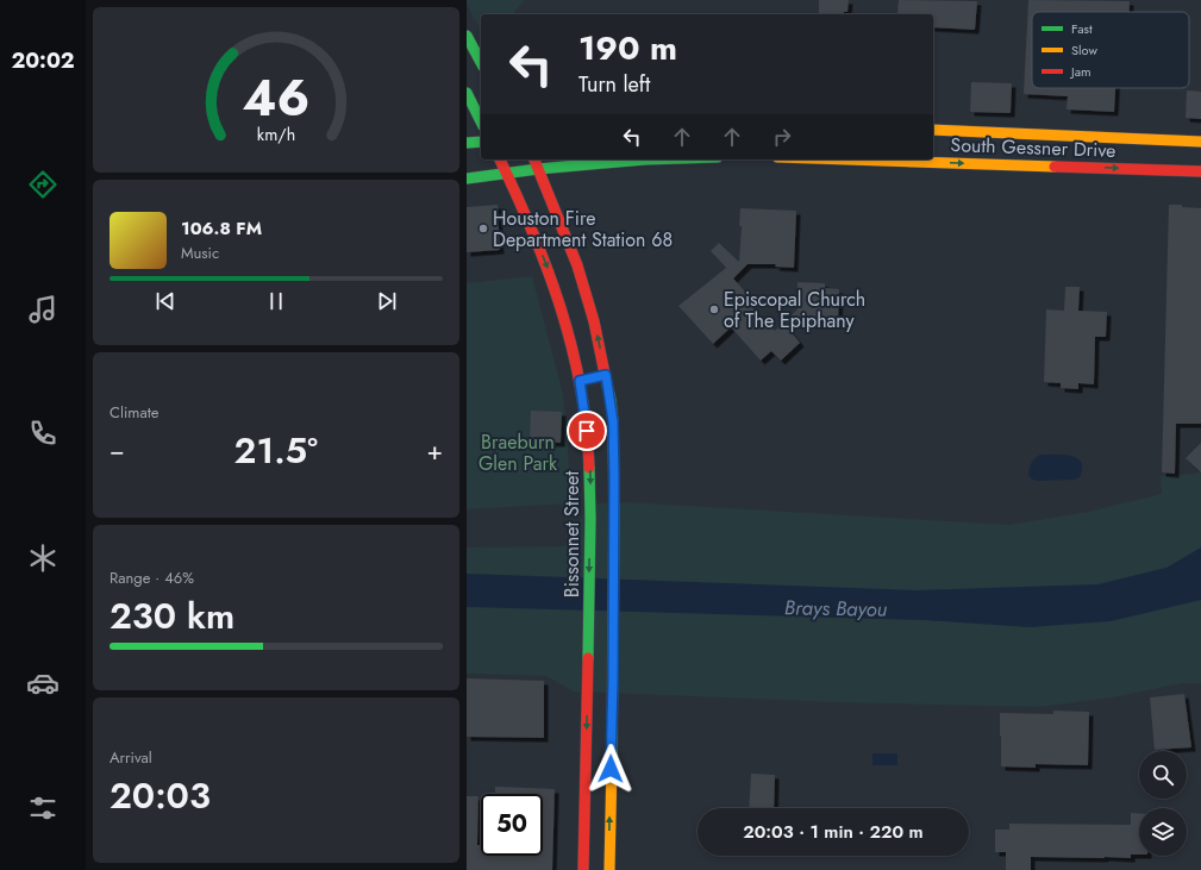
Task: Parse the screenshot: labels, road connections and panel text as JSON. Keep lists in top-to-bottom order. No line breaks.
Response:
{"streets":{"main road":["South Gessner Drive","Bissonnet Street"]},"water":["Brays Bayou"],"parks":["Braeburn Glen Park"],"places":["Houston Fire Department Station 68","Episcopal Church of The Epiphany"],"legend":["Fast","Slow","Jam"],"page":{"tabs":"20:02","turn":["190 m","Turn left"],"song":["106.8 FM","Music"],"tile":["Climate",["Range · 46%","230 km"],["Arrival","20:03"]],"heat":["−","21.5°","+"],"limit":"50","trip":"20:03 · 1 min · 220 m","gauge":["46","km/h"]}}
